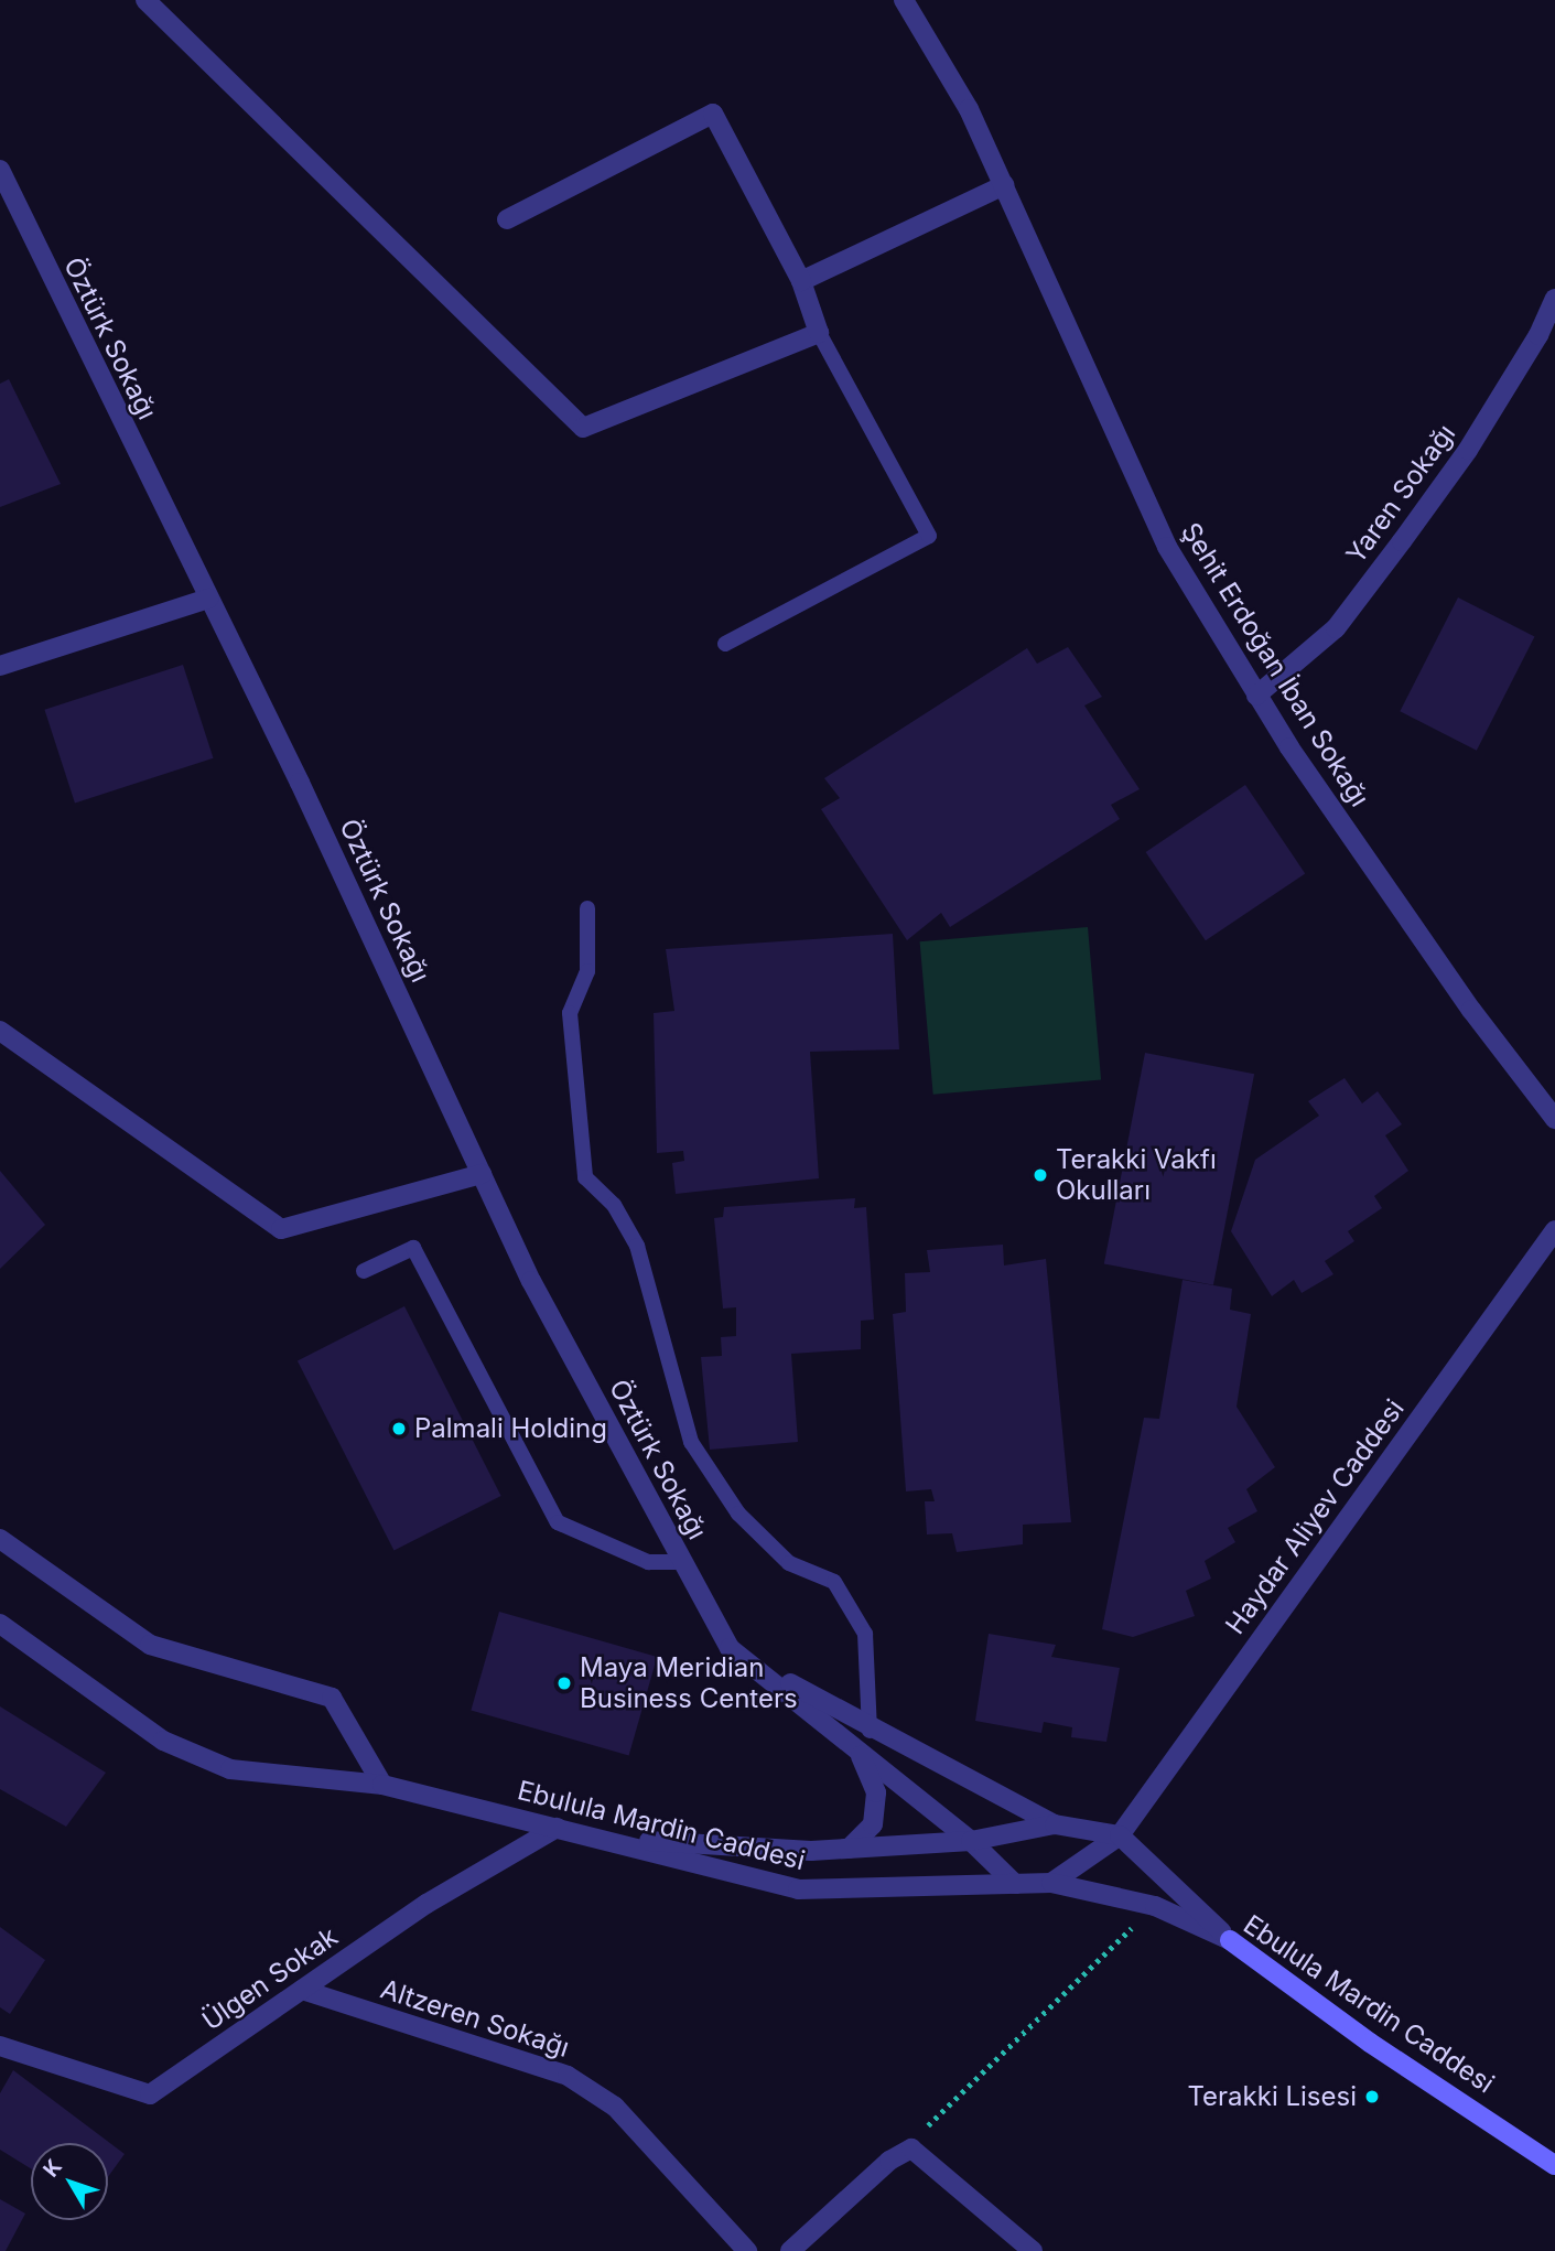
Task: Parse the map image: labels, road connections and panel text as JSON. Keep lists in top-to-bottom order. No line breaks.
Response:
{"streets":{"main road":["Ebulula Mardin Caddesi"],"street":["Öztürk Sokağı","Yaren Sokağı","Şehit Erdoğan İban Sokağı","Haydar Aliyev Caddesi","Ülgen Sokak","Altzeren Sokağı"]},"crossings":[["Öztürk Sokağı","Ebulula Mardin Caddesi"],["Yaren Sokağı","Şehit Erdoğan İban Sokağı"],["Haydar Aliyev Caddesi","Ebulula Mardin Caddesi"],["Ebulula Mardin Caddesi","Ülgen Sokak"],["Ülgen Sokak","Altzeren Sokağı"]],"places":["Terakki Vakfı Okulları","Palmali Holding","Maya Meridian Business Centers","Terakki Lisesi"],"north":"top left"}
